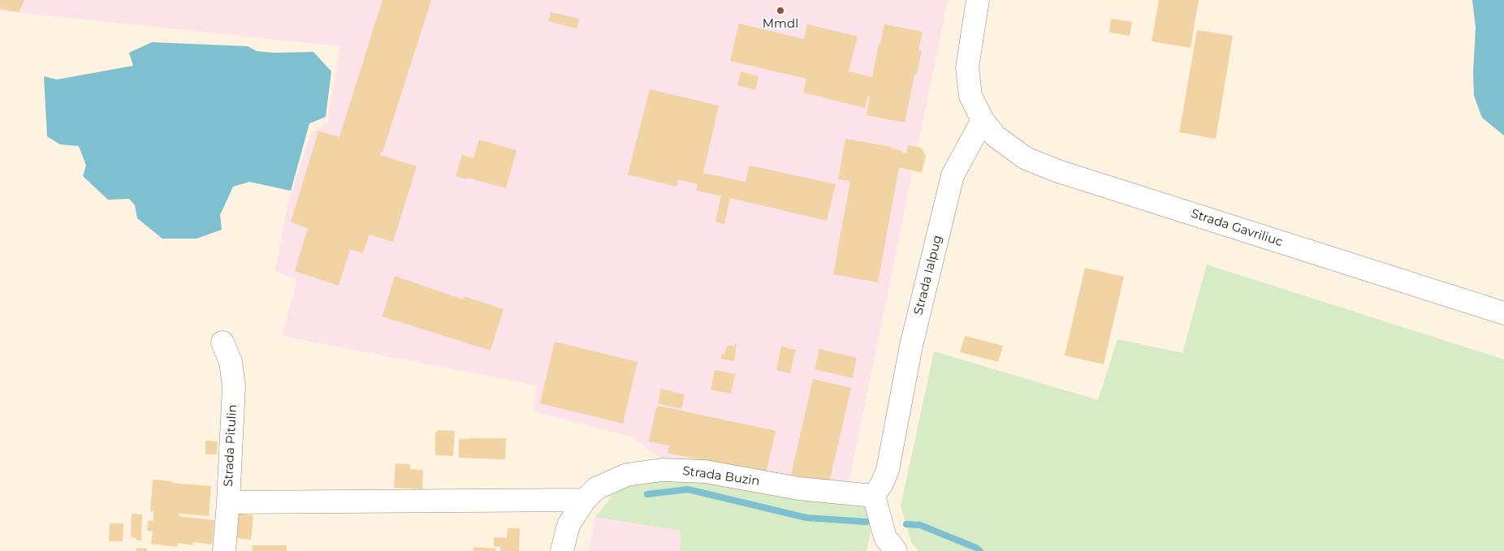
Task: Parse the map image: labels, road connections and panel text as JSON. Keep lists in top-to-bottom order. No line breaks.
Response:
{"streets":{"street":["Strada Gavriliuc","Strada Ialpug","Strada Pitulin","Strada Buzin"]},"crossings":[["Strada Gavriliuc","Strada Ialpug"],["Strada Ialpug","Strada Buzin"]],"places":["Mmdl"]}
